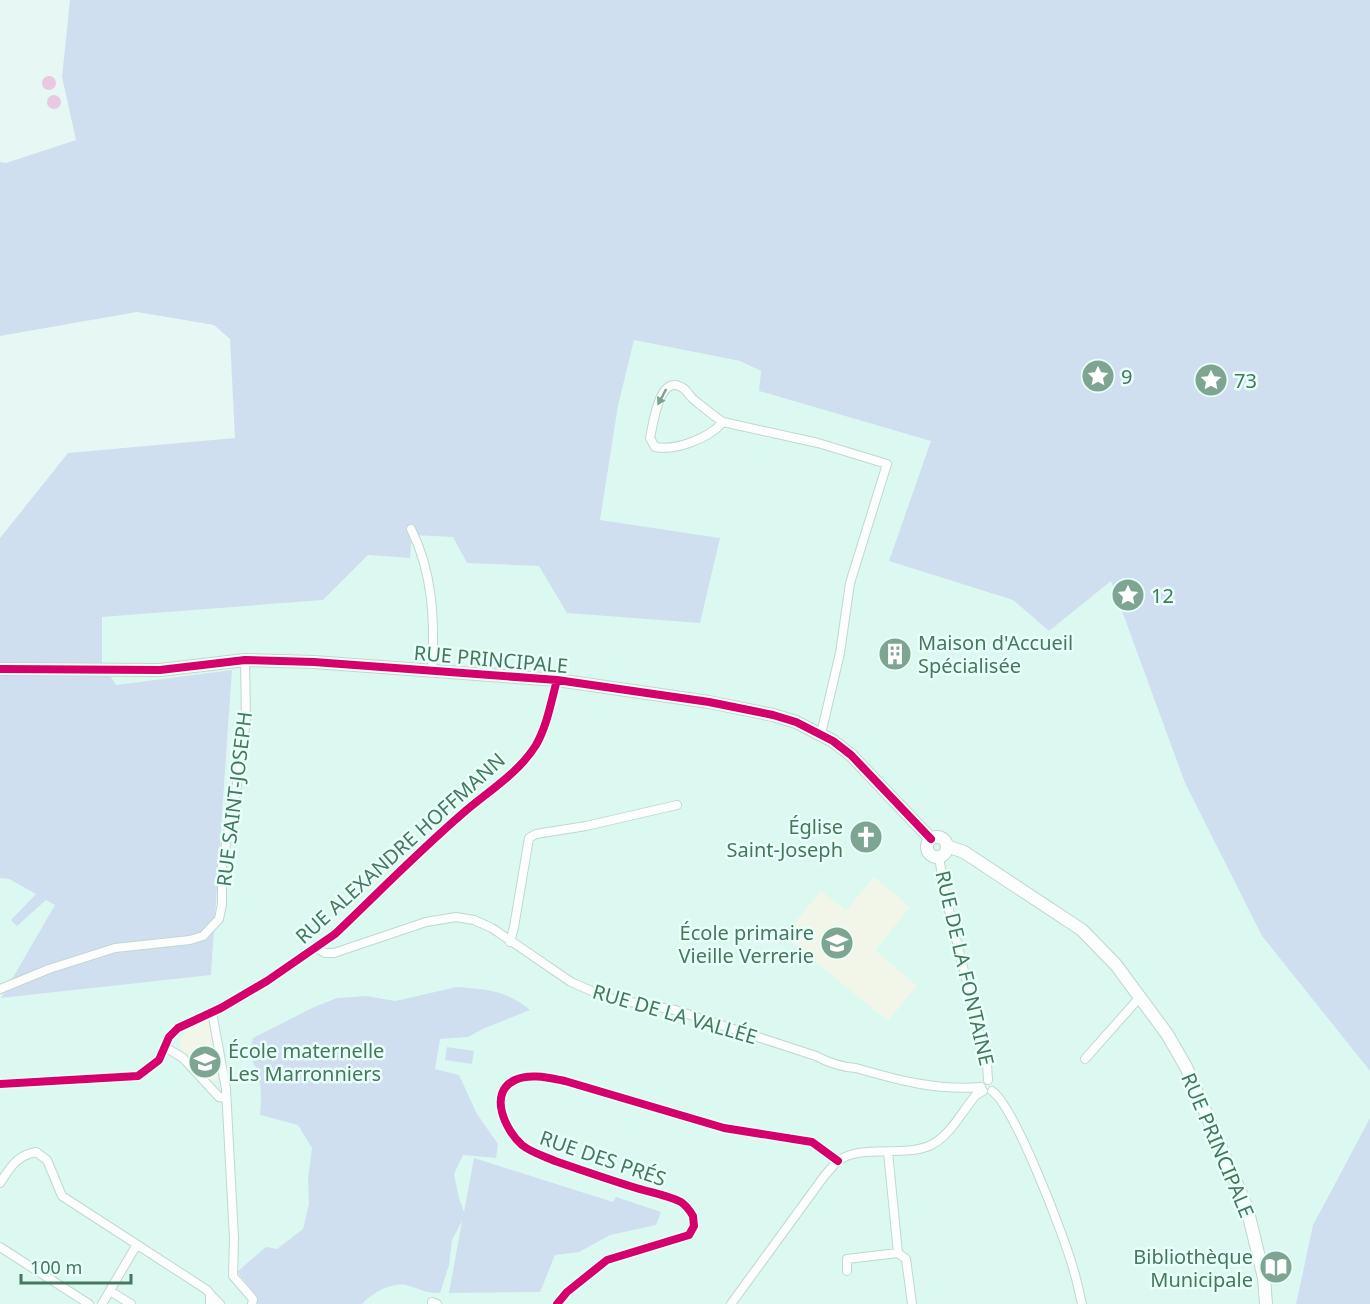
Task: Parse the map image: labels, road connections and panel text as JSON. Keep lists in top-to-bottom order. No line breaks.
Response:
{"streets":{"street":["RUE PRINCIPALE","RUE SAINT-JOSEPH","RUE ALEXANDRE HOFFMANN","RUE DE LA FONTAINE","RUE DE LA VALLÉE","RUE DES PRÉS"]},"crossings":[["RUE PRINCIPALE","RUE SAINT-JOSEPH"],["RUE PRINCIPALE","RUE ALEXANDRE HOFFMANN"],["RUE PRINCIPALE","RUE DE LA FONTAINE"],["RUE ALEXANDRE HOFFMANN","RUE DE LA VALLÉE"],["RUE DE LA FONTAINE","RUE DE LA VALLÉE"]],"places":{"place":["9","73","12"],"building":["Maison d'Accueil Spécialisée"],"church":["Église Saint-Joseph"],"school or university":["École primaire Vieille Verrerie","École maternelle Les Marronniers"],"library":["Bibliothèque Municipale"]},"scale_bar":"100 m"}
